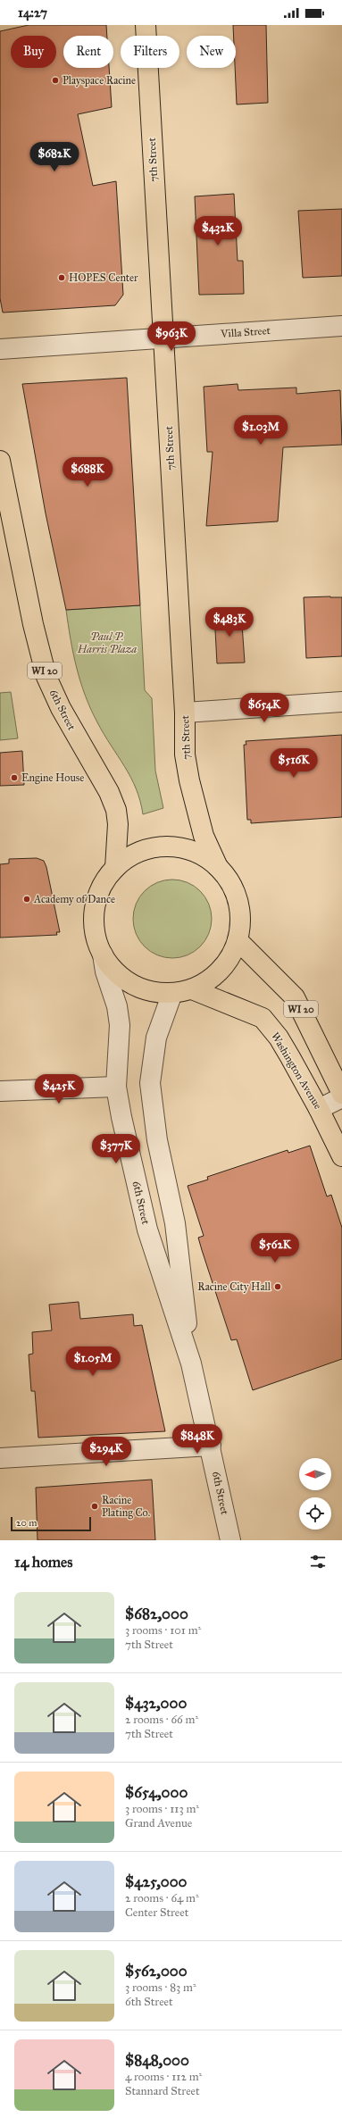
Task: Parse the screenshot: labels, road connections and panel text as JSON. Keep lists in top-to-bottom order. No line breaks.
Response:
{"streets":{"main road":["7th Street","WI 20","6th Street","Washington Avenue"],"street":["Villa Street"]},"crossings":[["7th Street","Villa Street"]],"parks":["Paul P. Harris Plaza"],"places":["Playspace Racine","HOPES Center","Engine House","Academy of Dance","Racine City Hall","Racine Plating Co."],"scale_bar":"20 m","north":"left","page":{"status":"14:27","chip":["Buy","Rent","Filters","New"],"price":["$682K","$432K","$963K","$1.03M","$688K","$483K","$654K","$516K","$425K","$377K","$562K","$1.05M","$848K","$294K"],"scale":"20 m","heading":"14 homes","list":[{"name":"$682,000","note":"3 rooms · 101 m² · 7th Street"},{"name":"$432,000","note":"2 rooms · 66 m² · 7th Street"},{"name":"$654,000","note":"3 rooms · 113 m² · Grand Avenue"},{"name":"$425,000","note":"2 rooms · 64 m² · Center Street"},{"name":"$562,000","note":"3 rooms · 83 m² · 6th Street"},{"name":"$848,000","note":"4 rooms · 112 m² · Stannard Street"}]}}
